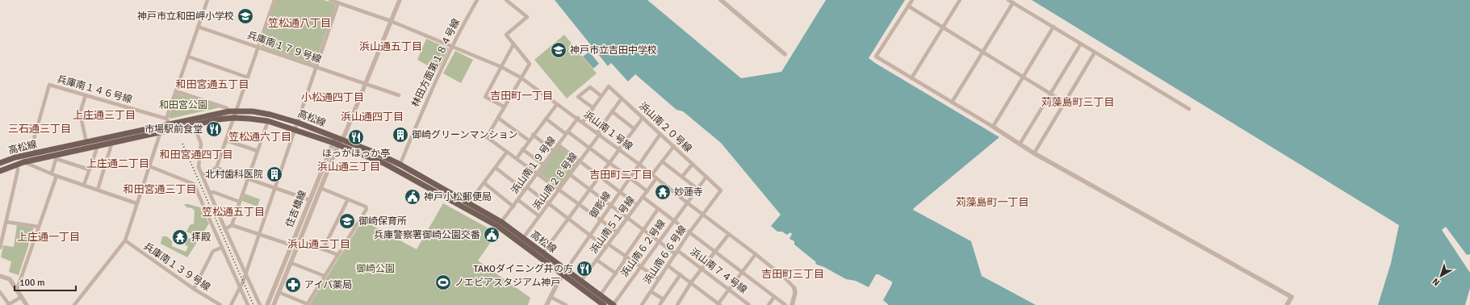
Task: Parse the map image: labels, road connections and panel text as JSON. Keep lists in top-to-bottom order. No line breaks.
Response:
{"streets":{"main road":["高松線"],"street":["兵庫南１７９号線","林田方面第１８４号線","兵庫南１４６号線","浜山南２０号線","浜山南１号線","浜山南１９号線","浜山南２８号線","御影線","住吉橋線","浜山南５１号線","浜山南６２号線","浜山南６６号線","兵庫南１３９号線","浜山南７４号線"]},"crossings":[["林田方面第１８４号線","高松線"],["林田方面第１８４号線","浜山南１号線"],["兵庫南１４６号線","高松線"],["高松線","浜山南１９号線"],["高松線","浜山南２８号線"],["高松線","御影線"],["高松線","住吉橋線"],["高松線","浜山南５１号線"],["高松線","浜山南６２号線"],["浜山南２０号線","浜山南１号線"],["浜山南２０号線","浜山南２８号線"],["浜山南２０号線","御影線"],["浜山南２０号線","浜山南６２号線"],["浜山南２０号線","浜山南６６号線"],["浜山南１号線","浜山南１９号線"],["浜山南１号線","浜山南２８号線"],["浜山南１号線","御影線"],["浜山南１号線","浜山南５１号線"],["浜山南１号線","浜山南６２号線"],["浜山南１号線","浜山南６６号線"],["浜山南２８号線","浜山南７４号線"],["御影線","浜山南７４号線"],["浜山南５１号線","浜山南７４号線"],["浜山南６２号線","浜山南７４号線"],["浜山南６６号線","浜山南７４号線"]],"districts":["笠松通八丁目","浜山通五丁目","和田宮通五丁目","吉田町一丁目","小松通四丁目","苅藻島町三丁目","上庄通三丁目","浜山通四丁目","三石通三丁目","笠松通六丁目","和田宮通四丁目","上庄通二丁目","浜山通三丁目","吉田町二丁目","和田宮通三丁目","苅藻島町一丁目","笠松通五丁目","上庄通一丁目","浜山通二丁目","吉田町三丁目"],"parks":["和田宮公園","御崎公園"],"places":{"school or university":["神戸市立和田岬小学校","神戸市立吉田中学校","御崎保育所"],"restaurant":["市場駅前食堂","ほっかほっか亭","TAKOダイニング井の方"],"building":["御崎グリーンマンション","北村歯科医院"],"temple":["妙蓮寺","拝殿"],"public building":["神戸小松郵便局","兵庫警察署御崎公園交番"],"sports":["ノエビアスタジアム神戸"],"pharmacy":["アイバ薬局"]},"scale_bar":"100 m","north":"bottom left"}
